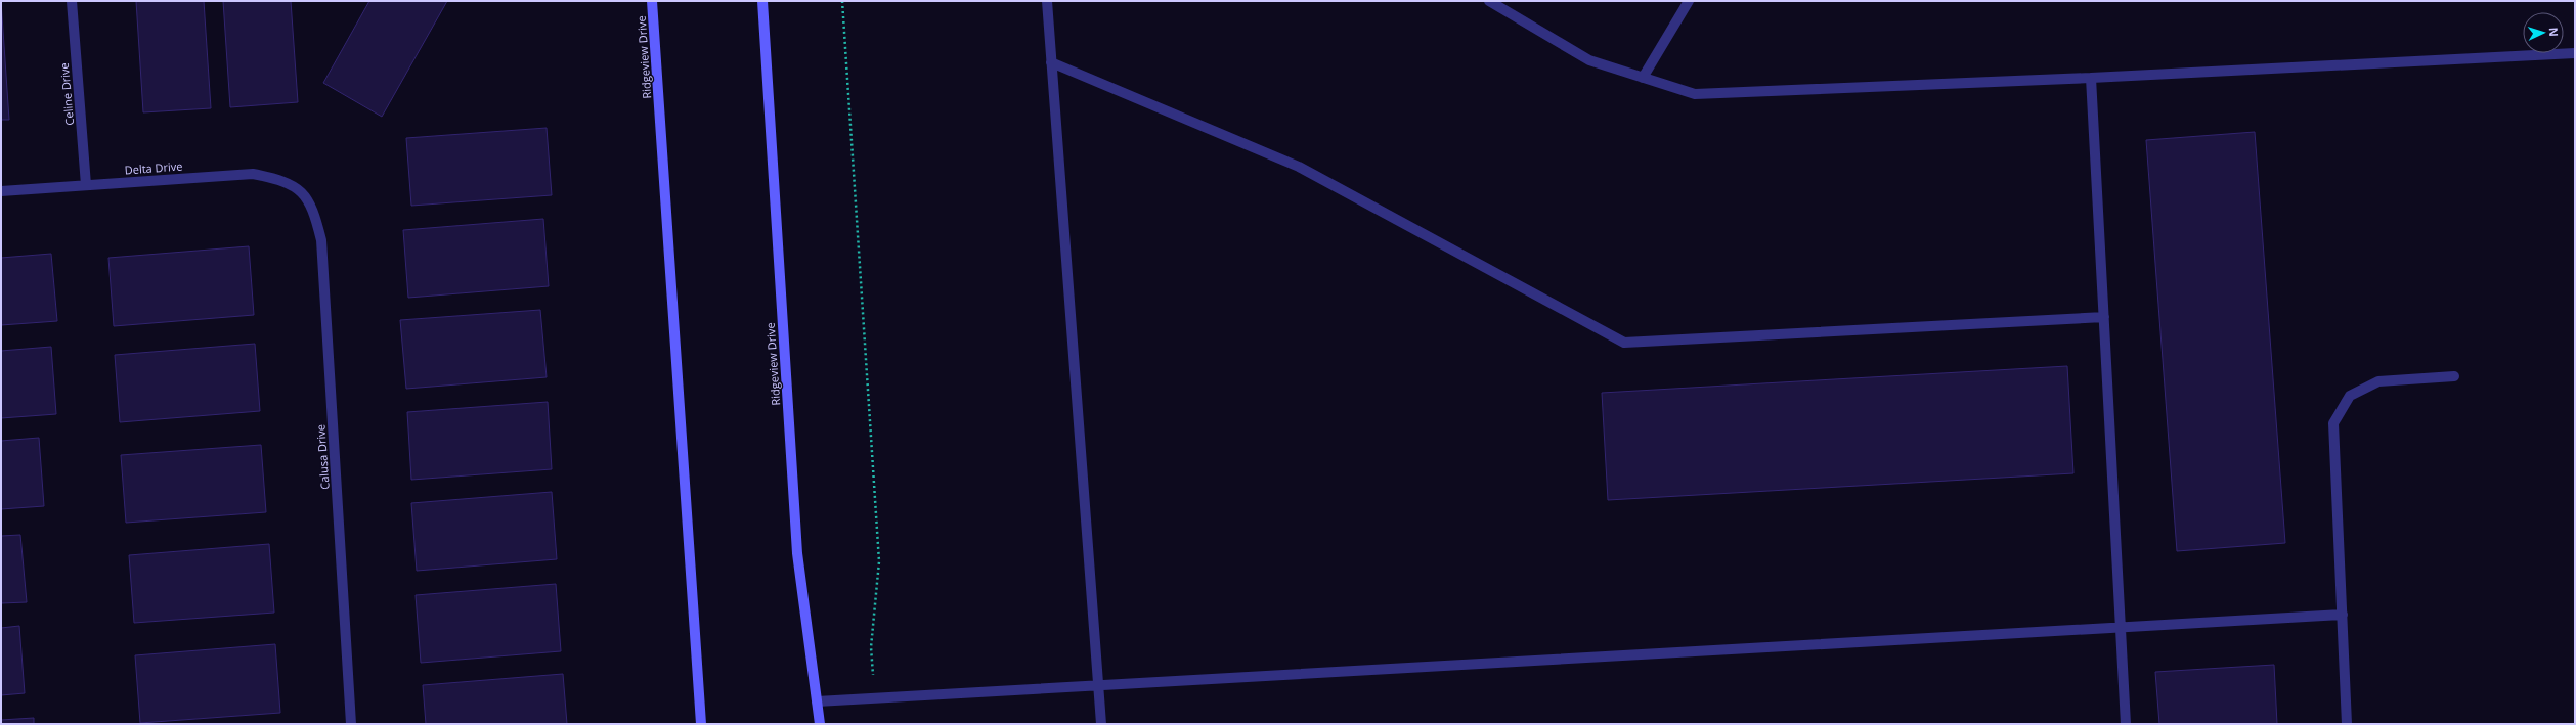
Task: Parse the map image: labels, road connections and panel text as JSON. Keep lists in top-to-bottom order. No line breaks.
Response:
{"streets":{"main road":["Ridgeview Drive"],"street":["Celine Drive","Delta Drive","Calusa Drive"]},"crossings":[["Celine Drive","Delta Drive"],["Delta Drive","Calusa Drive"]],"north":"right"}
